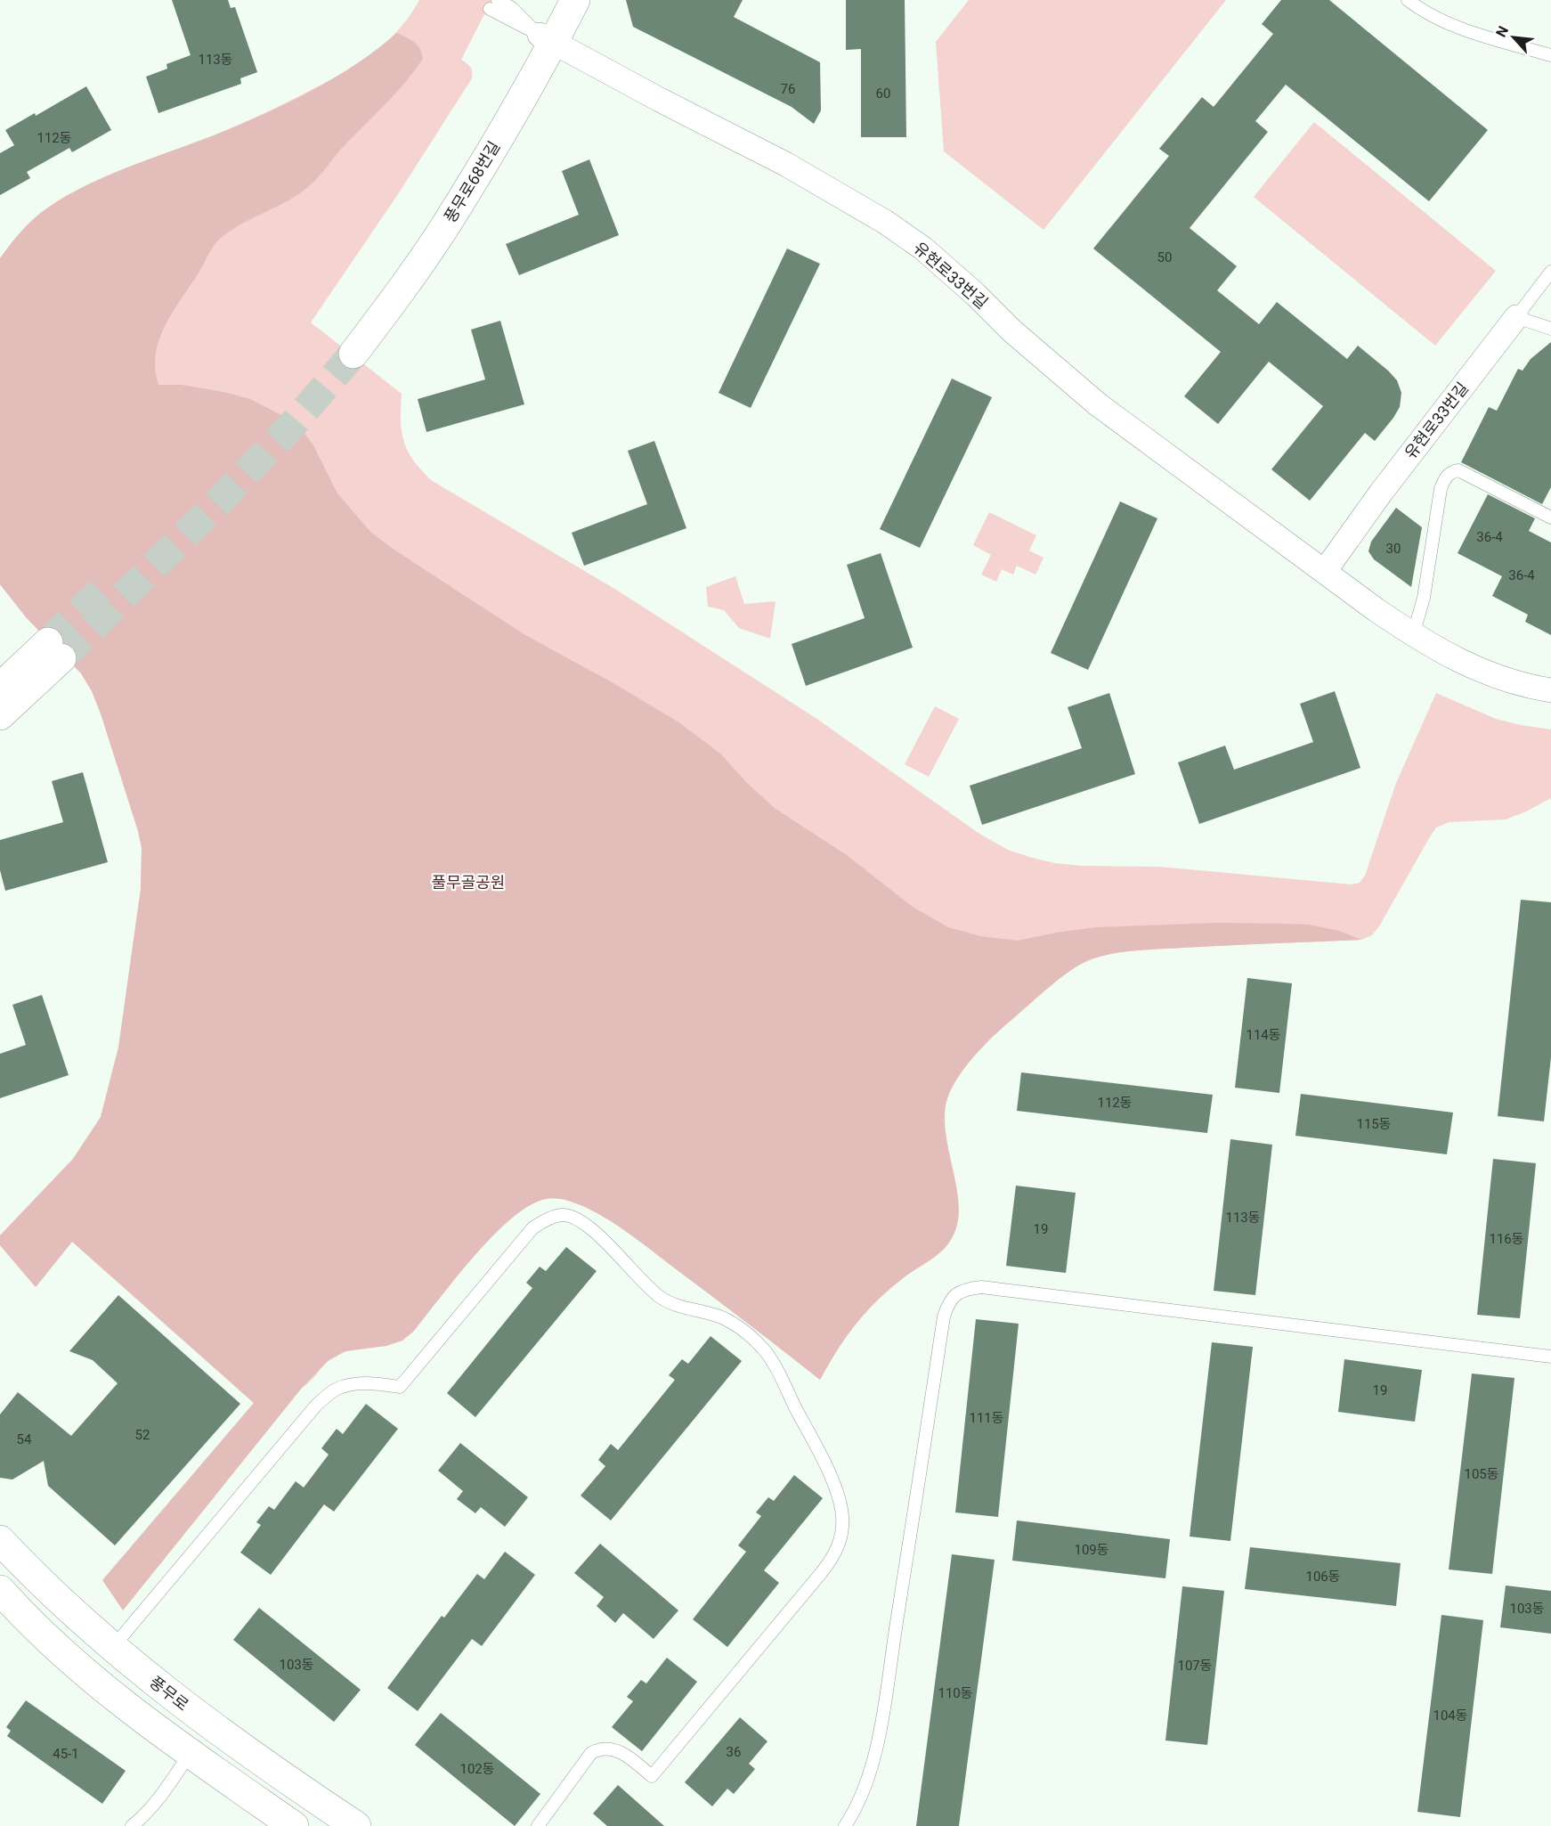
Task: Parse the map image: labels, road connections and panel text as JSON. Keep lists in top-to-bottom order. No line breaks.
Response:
{"streets":{"street":["풍무로68번길","유현로33번길","풍무로"]},"crossings":[["풍무로68번길","유현로33번길"]],"parks":["풀무골공원"],"house_numbers":["113동","76","60","112동","50","36-4","30","36-4","114동","112동","115동","113동","19","116동","19","111동","52","54","105동","109동","106동","103동","103동","107동","110동","104동","36","45-1","102동"],"north":"top left"}
